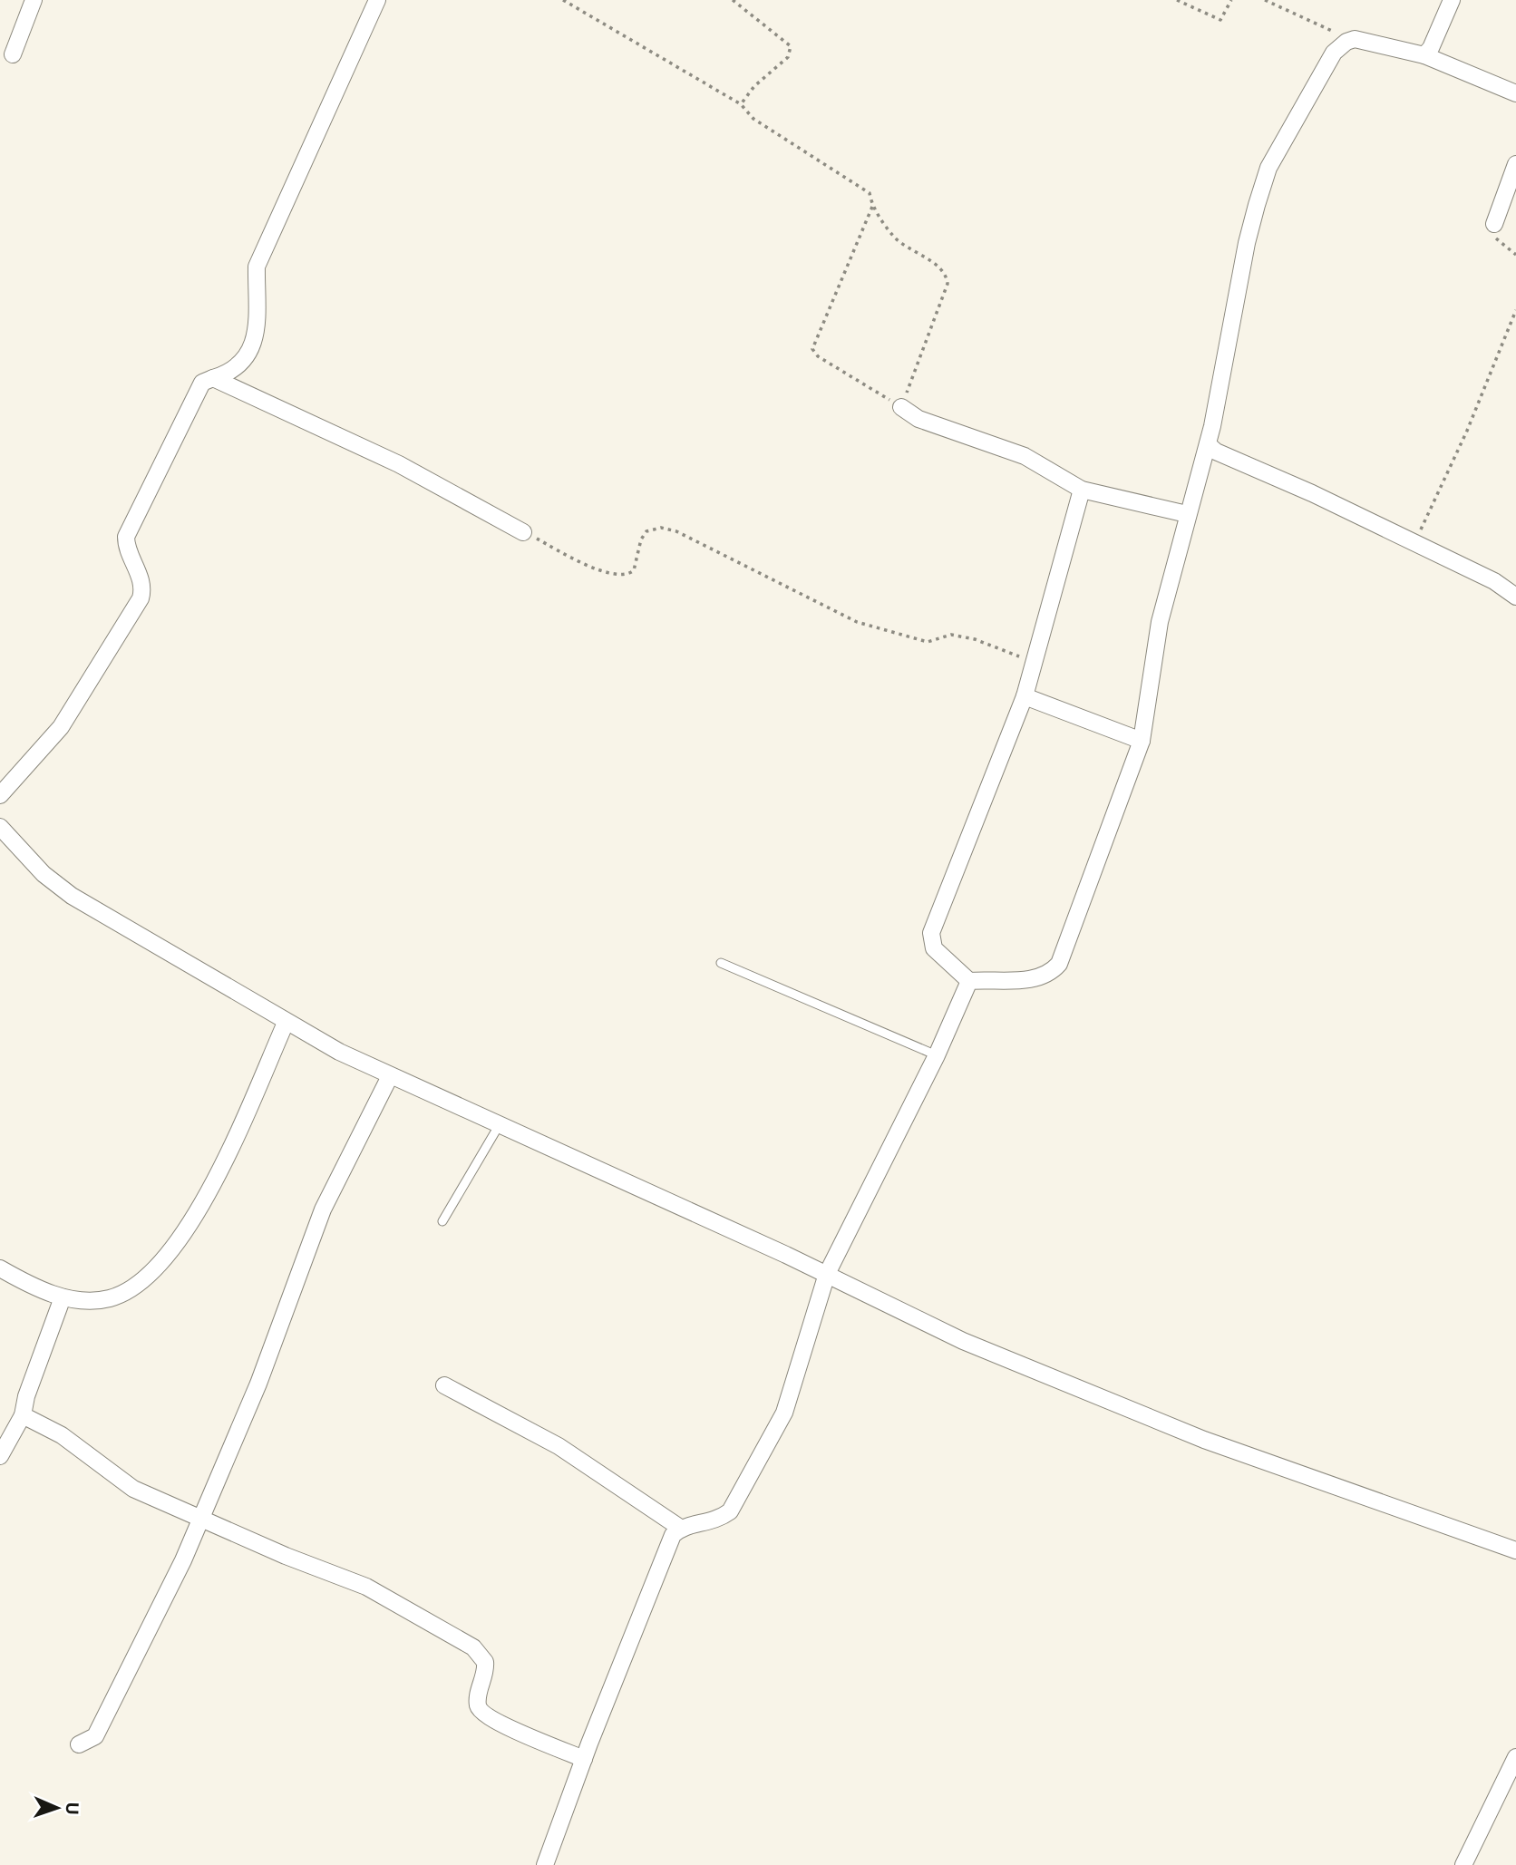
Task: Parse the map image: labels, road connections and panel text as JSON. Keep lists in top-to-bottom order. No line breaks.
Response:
{"north":"right"}
